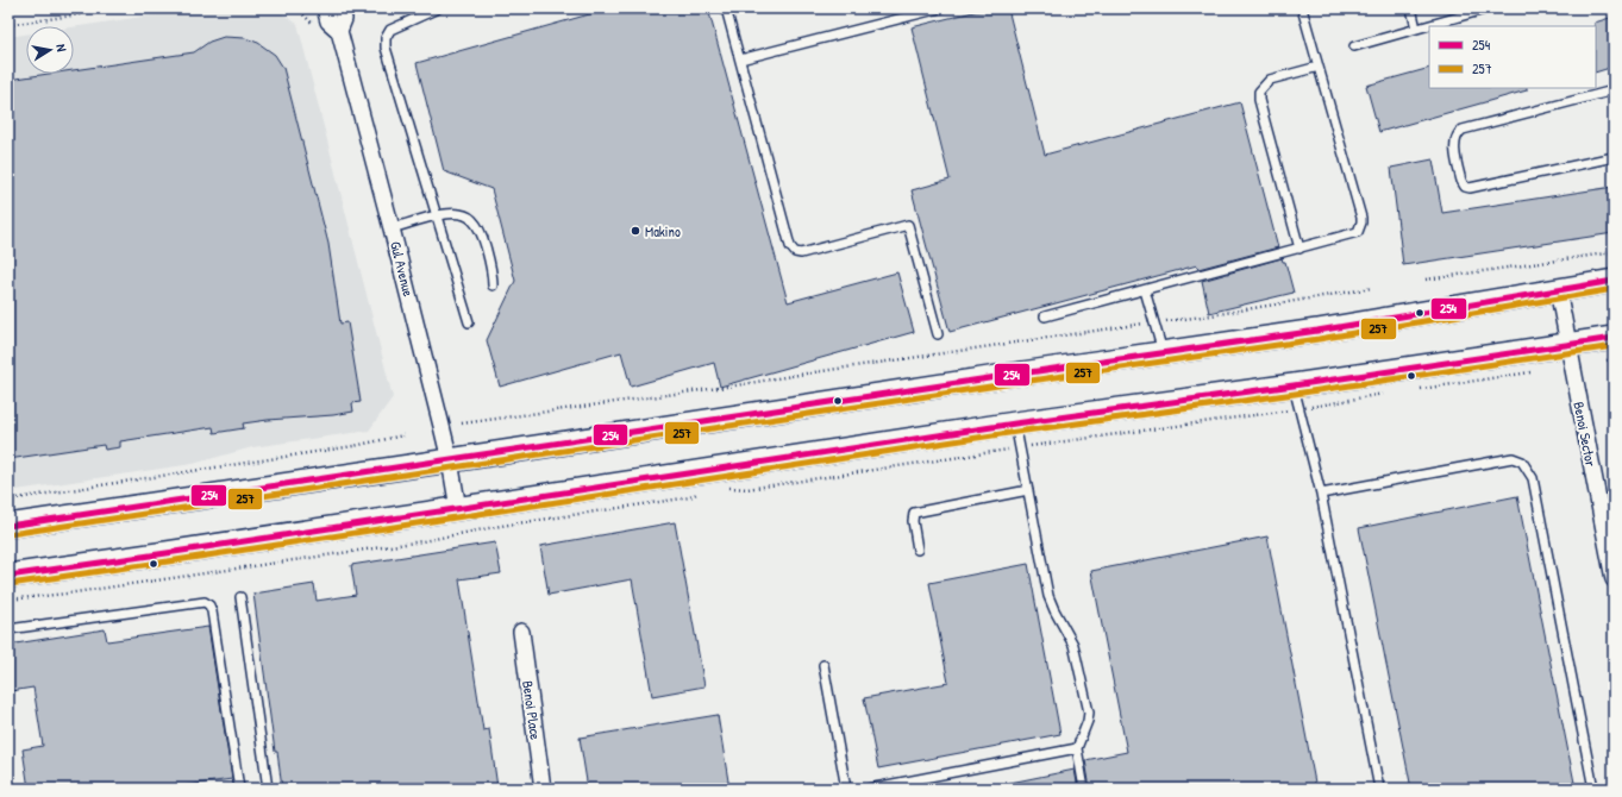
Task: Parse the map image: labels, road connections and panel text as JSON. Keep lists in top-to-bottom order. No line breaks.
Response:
{"streets":{"street":["Gul Avenue","Benoi Sector","Benoi Place"]},"places":["Makino"],"lines":["transit line 254","transit line 257"],"legend":["254","257"],"north":"right"}
